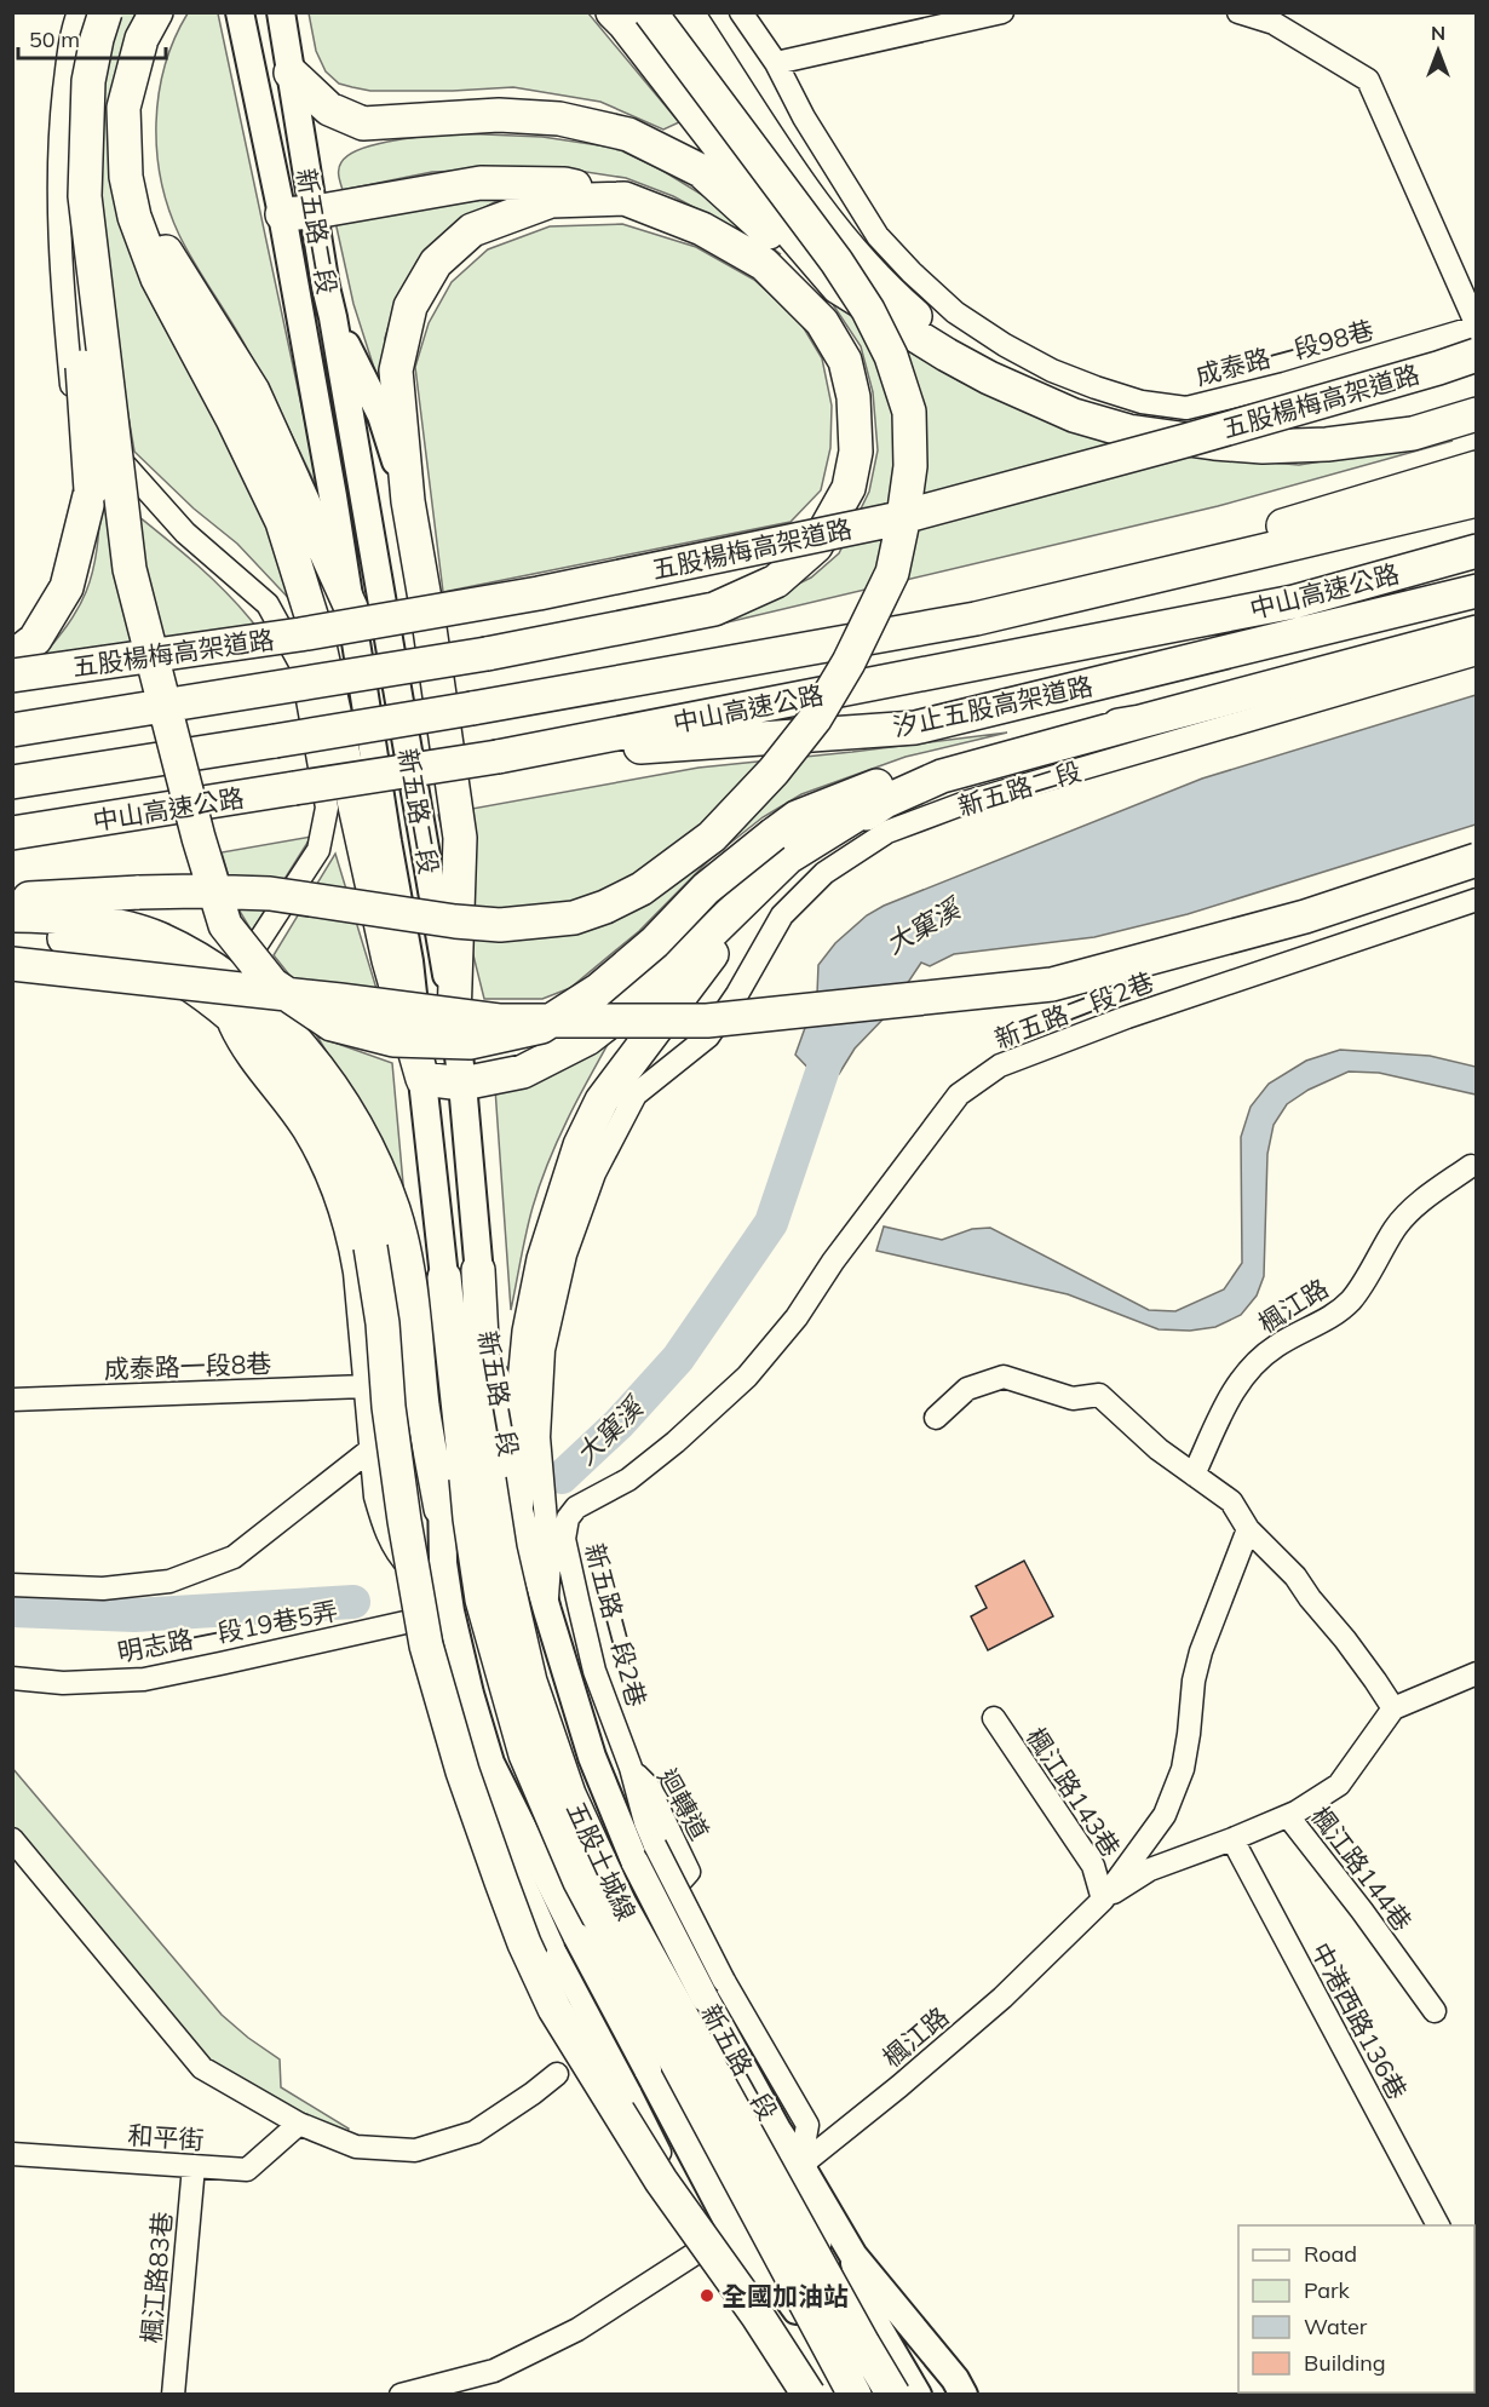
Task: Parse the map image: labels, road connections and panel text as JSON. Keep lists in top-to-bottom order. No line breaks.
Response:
{"streets":{"highway":["五股楊梅高架道路","中山高速公路","汐止五股高架道路","五股土城線"],"main road":["新五路二段","新五路一段"],"street":["成泰路一段98巷","新五路二段2巷","楓江路","成泰路一段8巷","明志路一段19巷5弄","楓江路143巷","迴轉道","楓江路144巷","中港西路136巷","和平街","楓江路83巷"]},"crossings":[["新五路二段","楓江路"],["新五路二段","成泰路一段8巷"],["新五路二段","明志路一段19巷5弄"],["新五路二段","迴轉道"],["新五路二段","五股土城線"],["新五路二段","新五路一段"],["中山高速公路","汐止五股高架道路"],["新五路二段2巷","迴轉道"],["楓江路","楓江路143巷"],["楓江路","楓江路144巷"],["楓江路","新五路一段"],["楓江路143巷","楓江路144巷"],["楓江路144巷","中港西路136巷"],["和平街","楓江路83巷"]],"water":["大窠溪"],"places":["全國加油站"],"legend":["Road","Park","Water","Building"],"scale_bar":"50 m","north":"top"}
